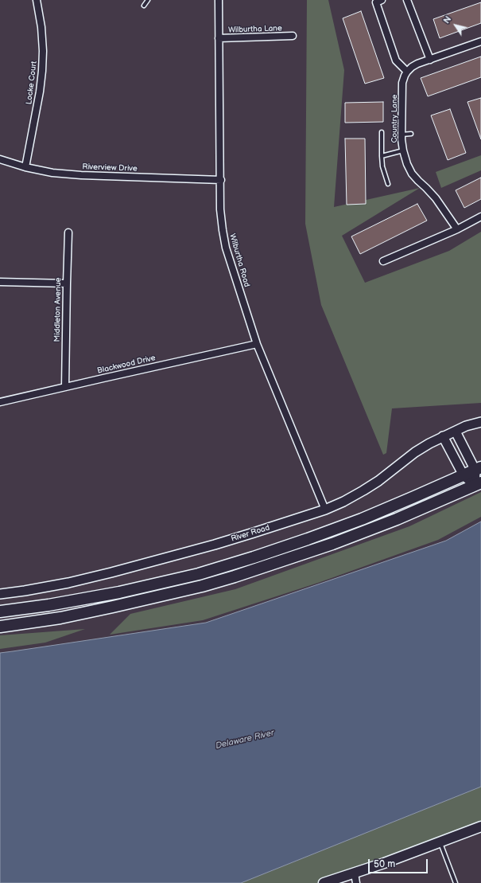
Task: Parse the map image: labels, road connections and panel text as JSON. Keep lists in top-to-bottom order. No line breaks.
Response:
{"streets":{"street":["Wilburtha Lane","Locke Court","Country Lane","Riverview Drive","Wilburtha Road","Middleton Avenue","Blackwood Drive","River Road"]},"crossings":[["Wilburtha Lane","Wilburtha Road"],["Locke Court","Riverview Drive"],["Riverview Drive","Wilburtha Road"],["Wilburtha Road","Blackwood Drive"],["Wilburtha Road","River Road"],["Middleton Avenue","Blackwood Drive"]],"water":["Delaware River"],"scale_bar":"50 m","north":"top left"}
